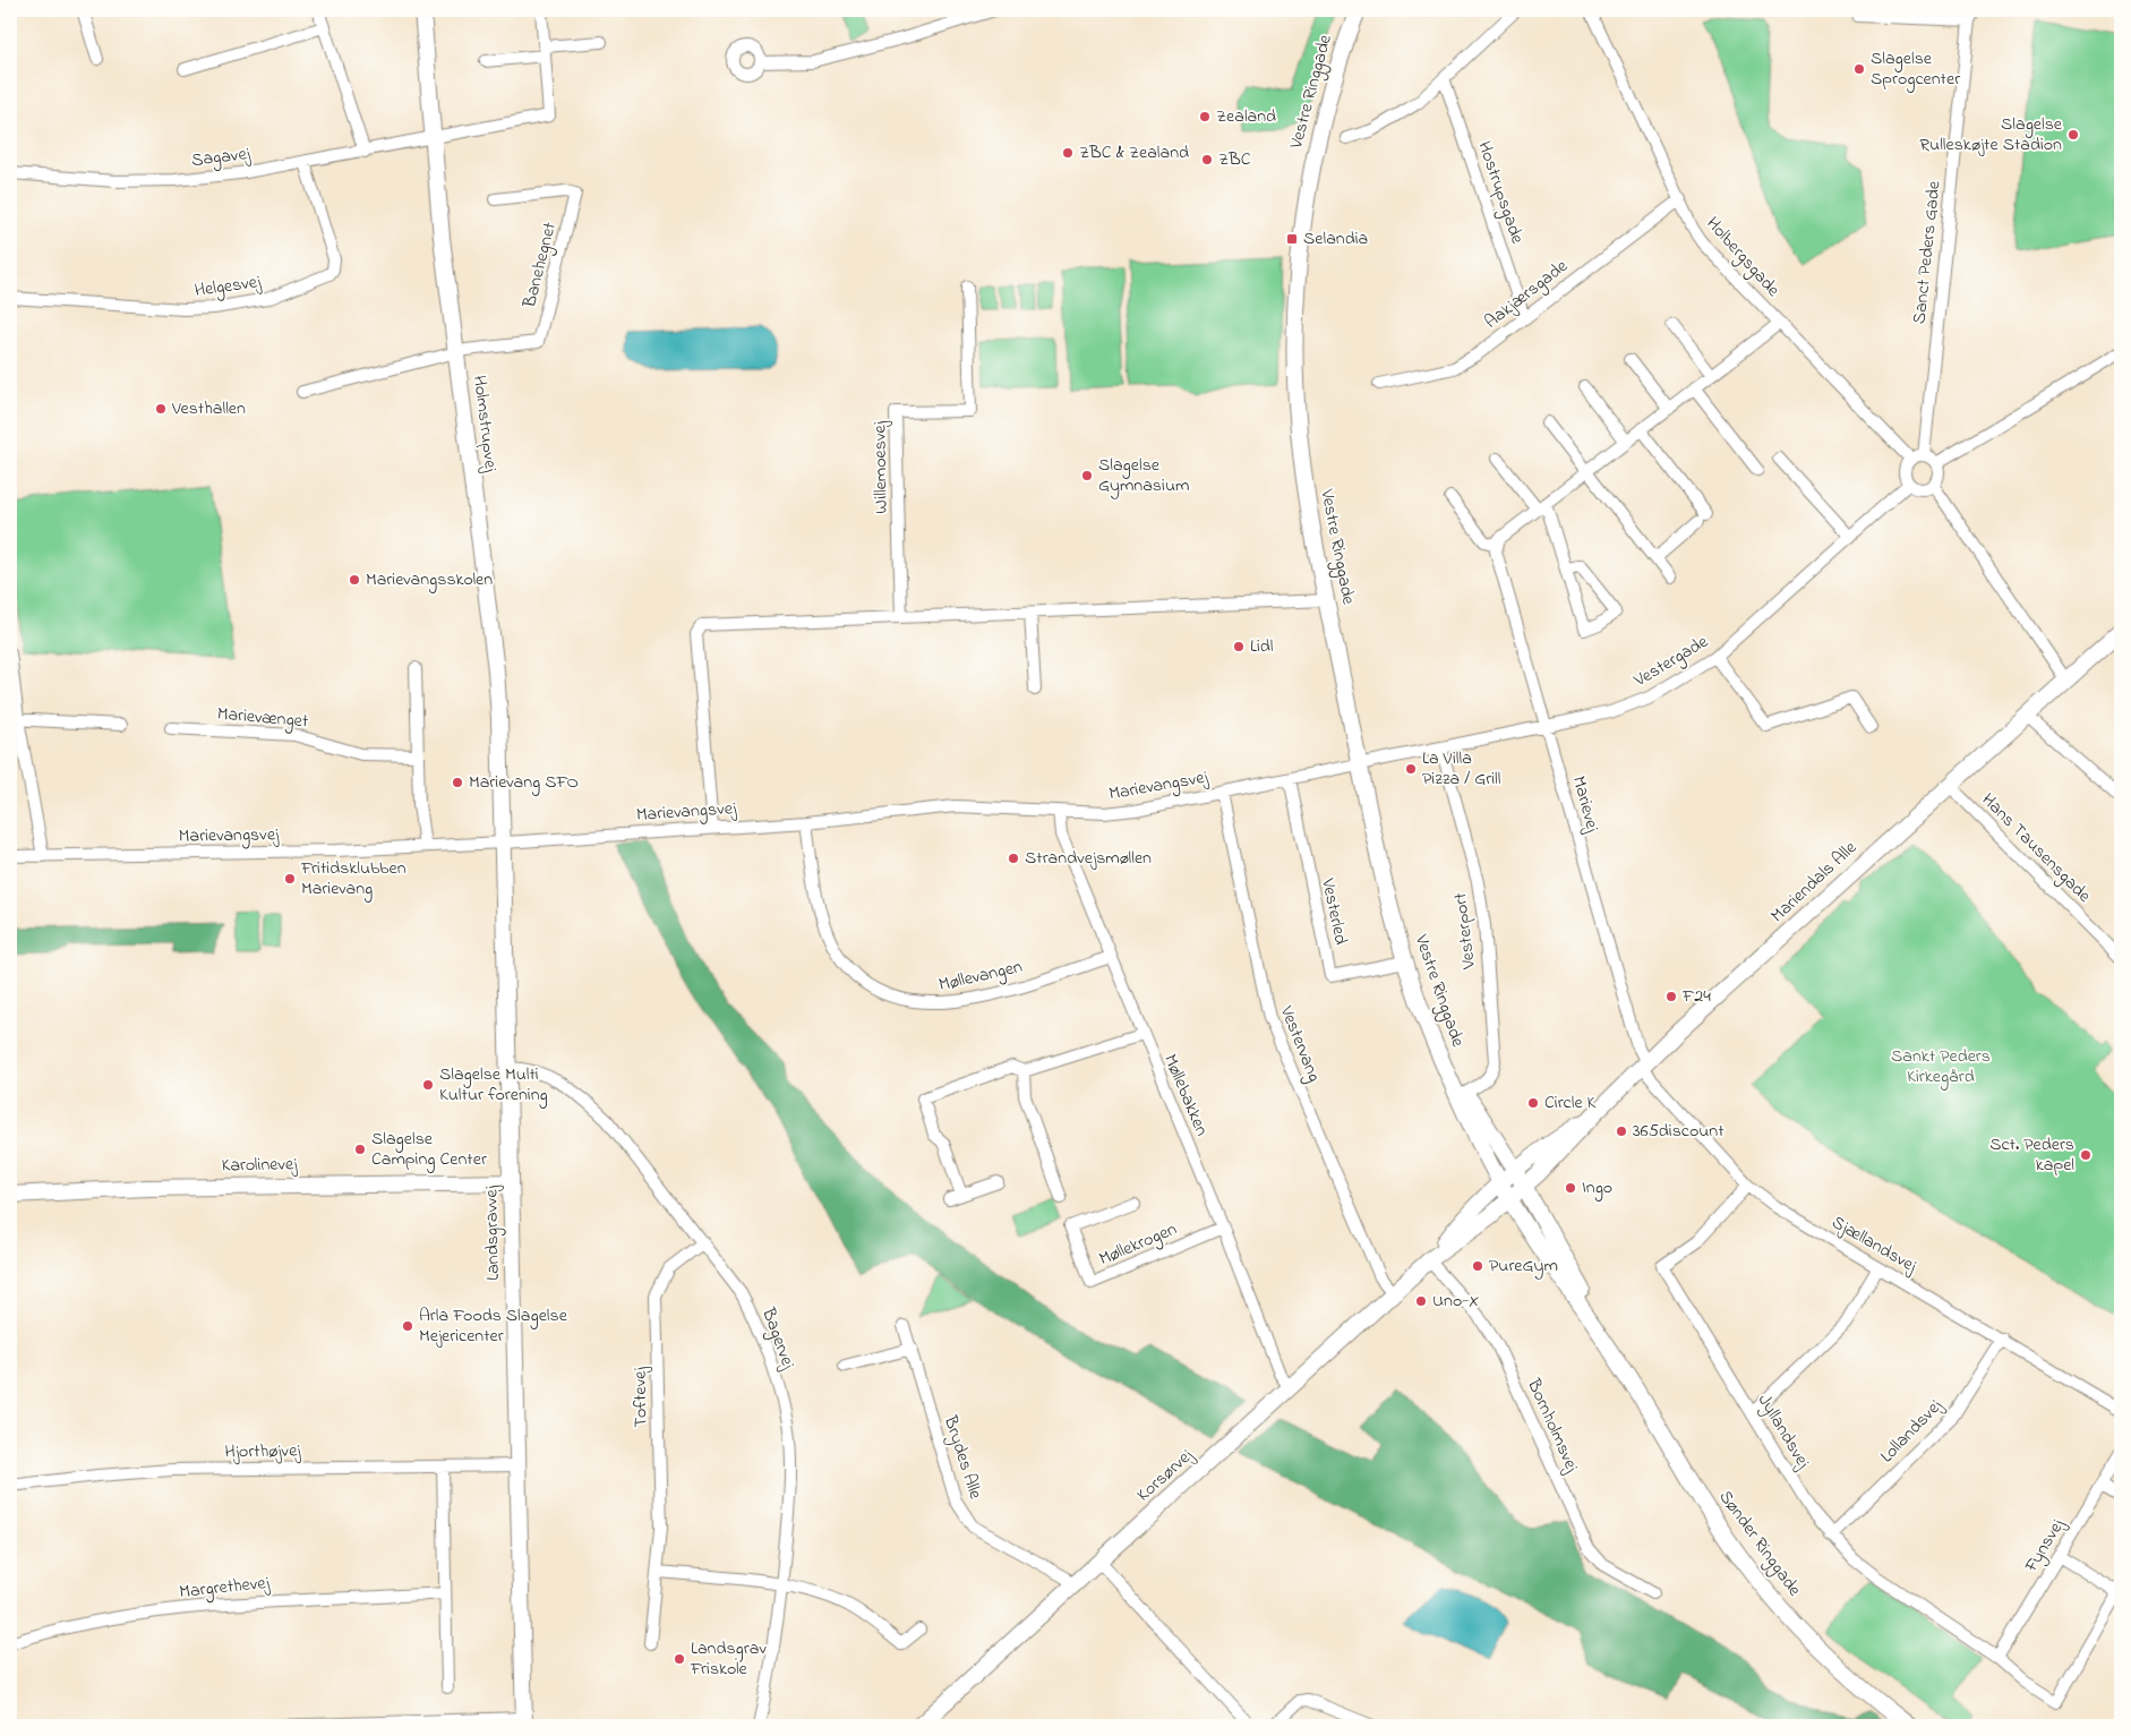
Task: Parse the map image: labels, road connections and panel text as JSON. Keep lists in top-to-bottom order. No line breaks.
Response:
{"streets":{"street":["Vestre Ringgade","Sagavej","Hostrupsgade","Sanct Peders Gade","Holbergsgade","Banehegnet","Helgesvej","Aakjærsgade","Holmstrupvej","Willemoesvej","Vestergade","Marievænget","Marievangsvej","Marievej","Hans Tausensgade","Mariendals Alle","Vesterled","Vesterport","Møllevangen","Vestervang","Møllebakken","Karolinevej","Landsgravvej","Møllekrogen","Sjællandsvej","Bagervej","Toftevej","Bornholmsvej","Jyllandsvej","Lollandsvej","Hjorthøjvej","Brydes Alle","Korsørvej","Sønder Ringgade","Fynsvej","Margrethevej"]},"crossings":[["Vestre Ringgade","Vestergade"],["Vestre Ringgade","Marievangsvej"],["Vestre Ringgade","Mariendals Alle"],["Vestre Ringgade","Vesterled"],["Vestre Ringgade","Vesterport"],["Vestre Ringgade","Sønder Ringgade"],["Sagavej","Helgesvej"],["Sagavej","Holmstrupvej"],["Hostrupsgade","Aakjærsgade"],["Sanct Peders Gade","Holbergsgade"],["Sanct Peders Gade","Vestergade"],["Holbergsgade","Aakjærsgade"],["Holbergsgade","Vestergade"],["Banehegnet","Holmstrupvej"],["Holmstrupvej","Marievangsvej"],["Holmstrupvej","Landsgravvej"],["Vestergade","Marievangsvej"],["Vestergade","Marievej"],["Vestergade","Vesterport"],["Marievangsvej","Vesterled"],["Marievangsvej","Møllevangen"],["Marievangsvej","Vestervang"],["Marievangsvej","Møllebakken"],["Marievangsvej","Landsgravvej"],["Marievej","Mariendals Alle"],["Marievej","Sjællandsvej"],["Hans Tausensgade","Mariendals Alle"],["Mariendals Alle","Sjællandsvej"],["Mariendals Alle","Bornholmsvej"],["Mariendals Alle","Korsørvej"],["Mariendals Alle","Sønder Ringgade"],["Møllevangen","Møllebakken"],["Vestervang","Korsørvej"],["Møllebakken","Møllekrogen"],["Møllebakken","Korsørvej"],["Karolinevej","Landsgravvej"],["Landsgravvej","Bagervej"],["Landsgravvej","Hjorthøjvej"],["Sjællandsvej","Jyllandsvej"],["Sjællandsvej","Lollandsvej"],["Bagervej","Toftevej"],["Bornholmsvej","Korsørvej"],["Jyllandsvej","Lollandsvej"],["Jyllandsvej","Fynsvej"],["Brydes Alle","Korsørvej"]],"parks":["Sankt Peders Kirkegård"],"places":{"other":["Slagelse Sprogcenter","Zealand","Slagelse Rulleskøjte Stadion","ZBC & Zealand","ZBC","Vesthallen","Slagelse Gymnasium","Marievangsskolen","Lidl","La Villa Pizza / Grill","Marievang SFO","Strandvejsmøllen","Fritidsklubben Marievang","F24","Slagelse Multi Kultur forening","Circle K","365discount","Slagelse Camping Center","Sct. Peders kapel","Ingo","PureGym","Uno-X","Arla Foods Slagelse Mejericenter","Landsgrav Friskole"],"transit":["Selandia"]}}
